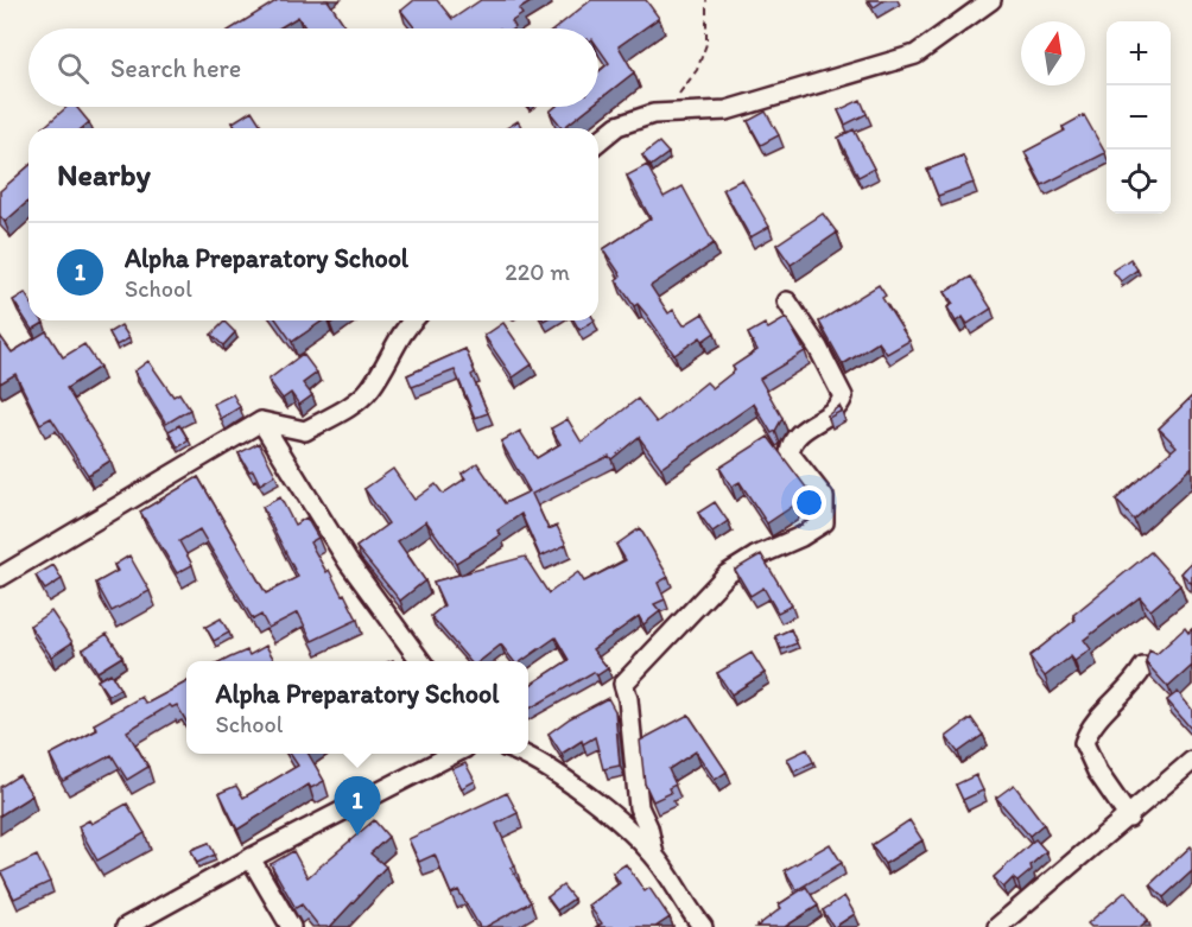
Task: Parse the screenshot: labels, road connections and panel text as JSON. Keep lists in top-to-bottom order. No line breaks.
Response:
{"north":"top","page":{"map_buttons":["+","−"],"search":"Search here","heading":"Nearby","list":[{"mark":"1","name":"Alpha Preparatory School","note":"School","value":"220 m"}],"popup":["Alpha Preparatory School","School"],"pins":"1"}}
